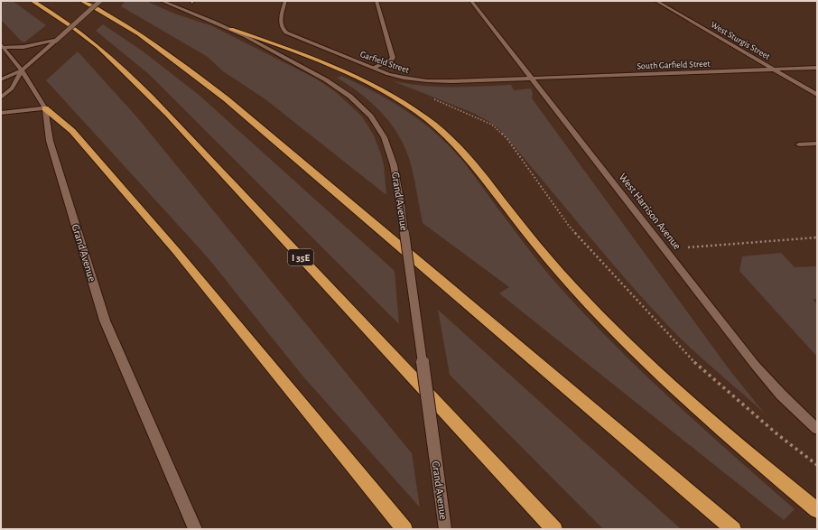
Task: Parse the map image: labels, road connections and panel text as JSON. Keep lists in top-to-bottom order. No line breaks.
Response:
{"streets":{"highway":["I 35E"],"street":["West Sturgis Street","Garfield Street","South Garfield Street","Grand Avenue","West Harrison Avenue"]},"crossings":[["West Sturgis Street","South Garfield Street"],["Garfield Street","South Garfield Street"],["Garfield Street","West Harrison Avenue"],["South Garfield Street","West Harrison Avenue"]]}
